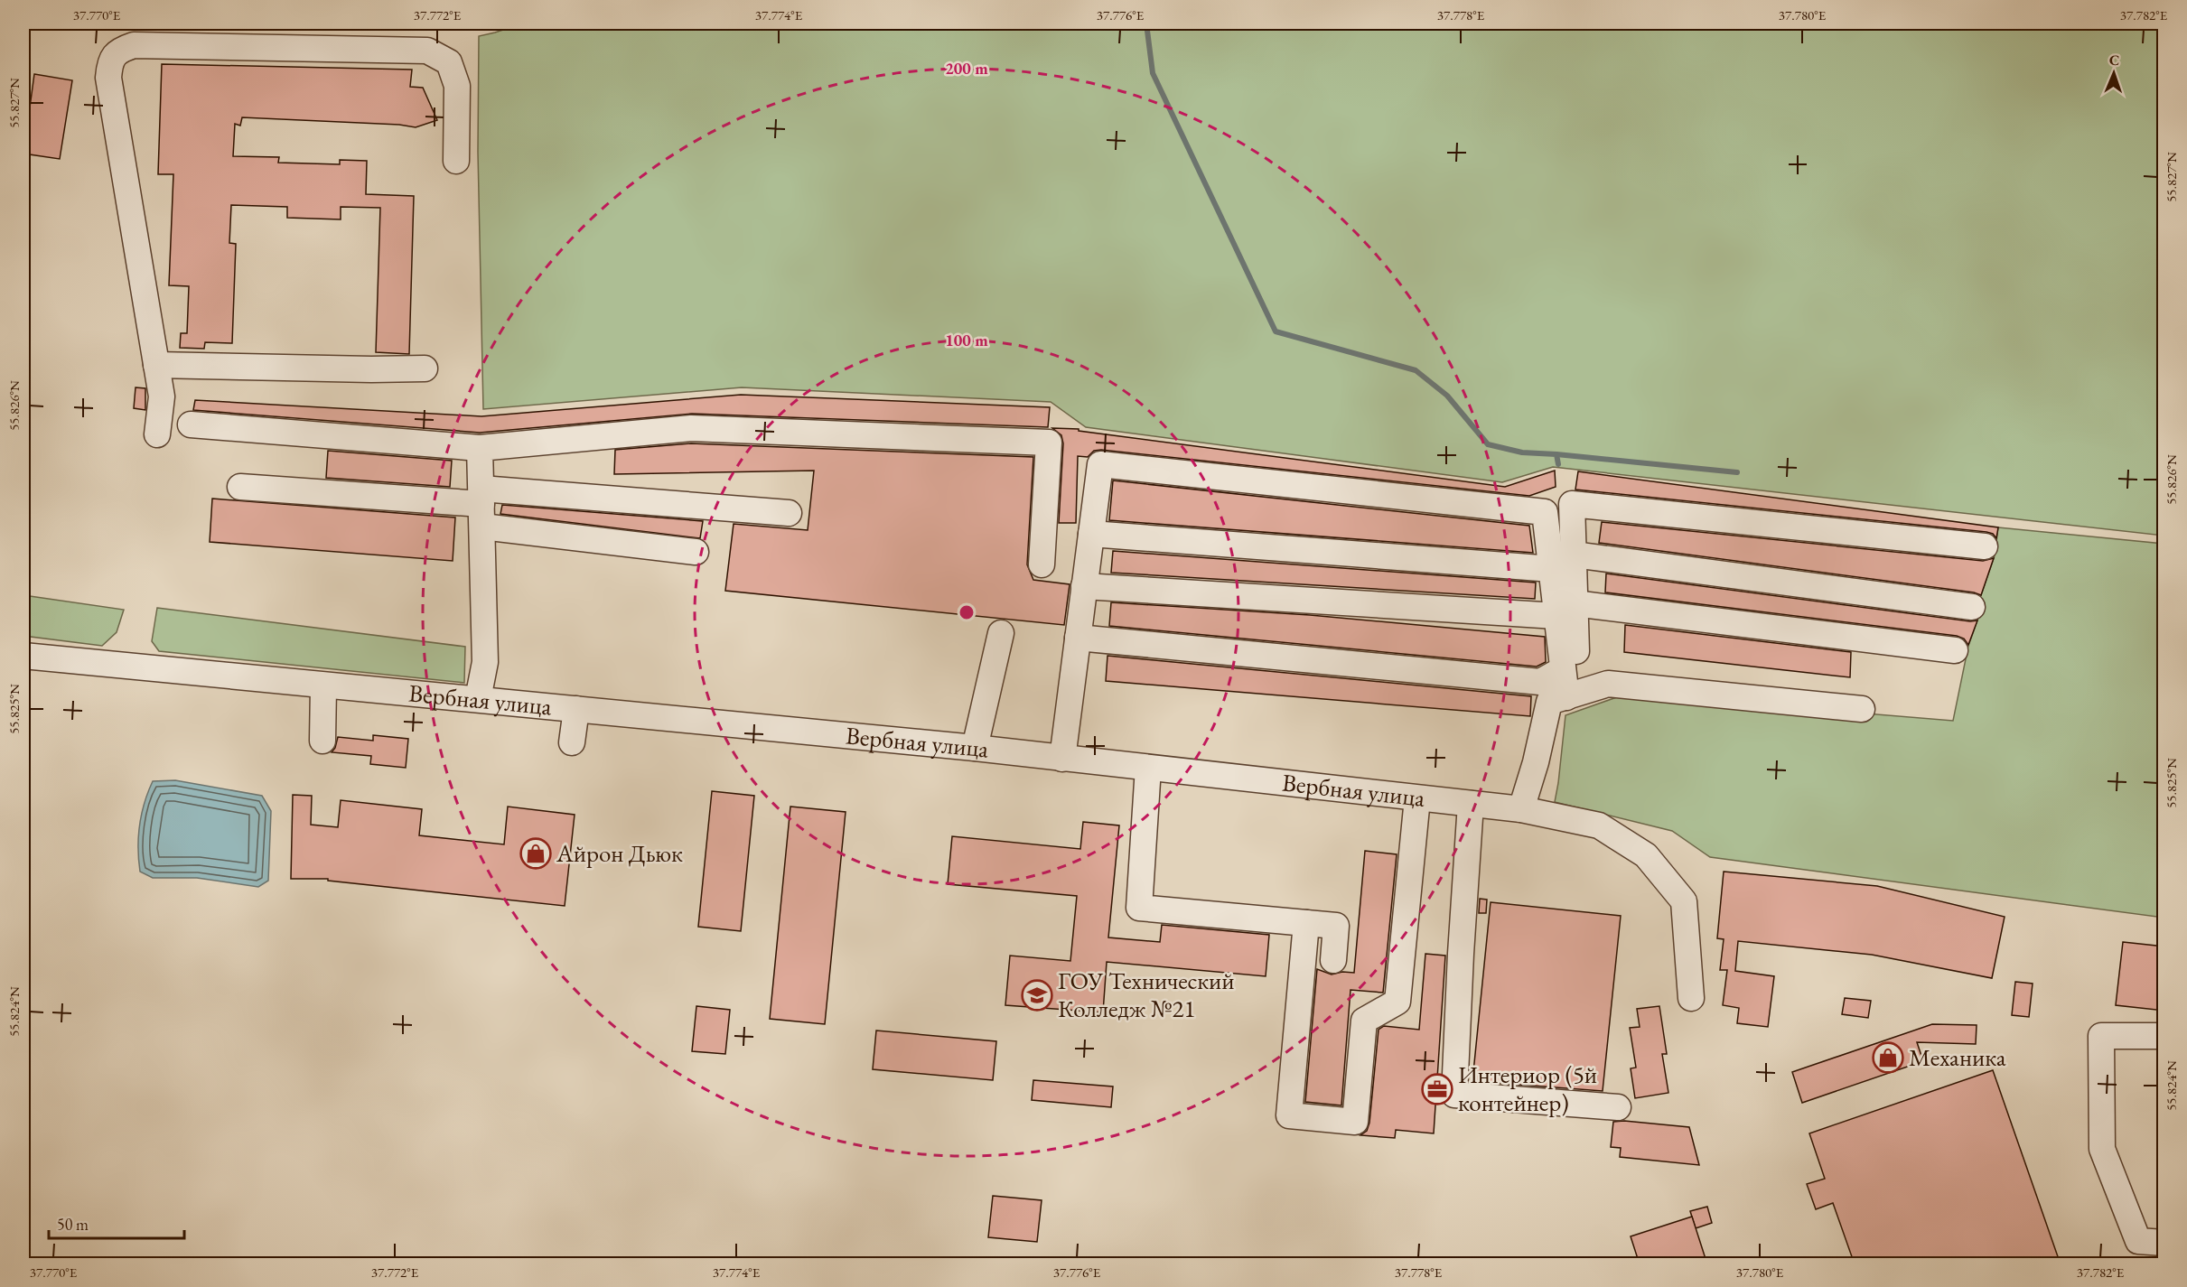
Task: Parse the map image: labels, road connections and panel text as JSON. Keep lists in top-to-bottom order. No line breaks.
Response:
{"streets":{"street":["Вербная улица"]},"places":{"shop":["Айрон Дьюк","Механика"],"school or university":["ГОУ Технический Колледж №21"],"office":["Интериор (5й контейнер)"]},"scale_bar":"50 m","north":"top","coordinates":["37.770°E","37.772°E","37.774°E","37.776°E","37.778°E","37.780°E","37.782°E","55.827°N","55.826°N","55.825°N","55.824°N"],"rings":["200 m","100 m"]}
